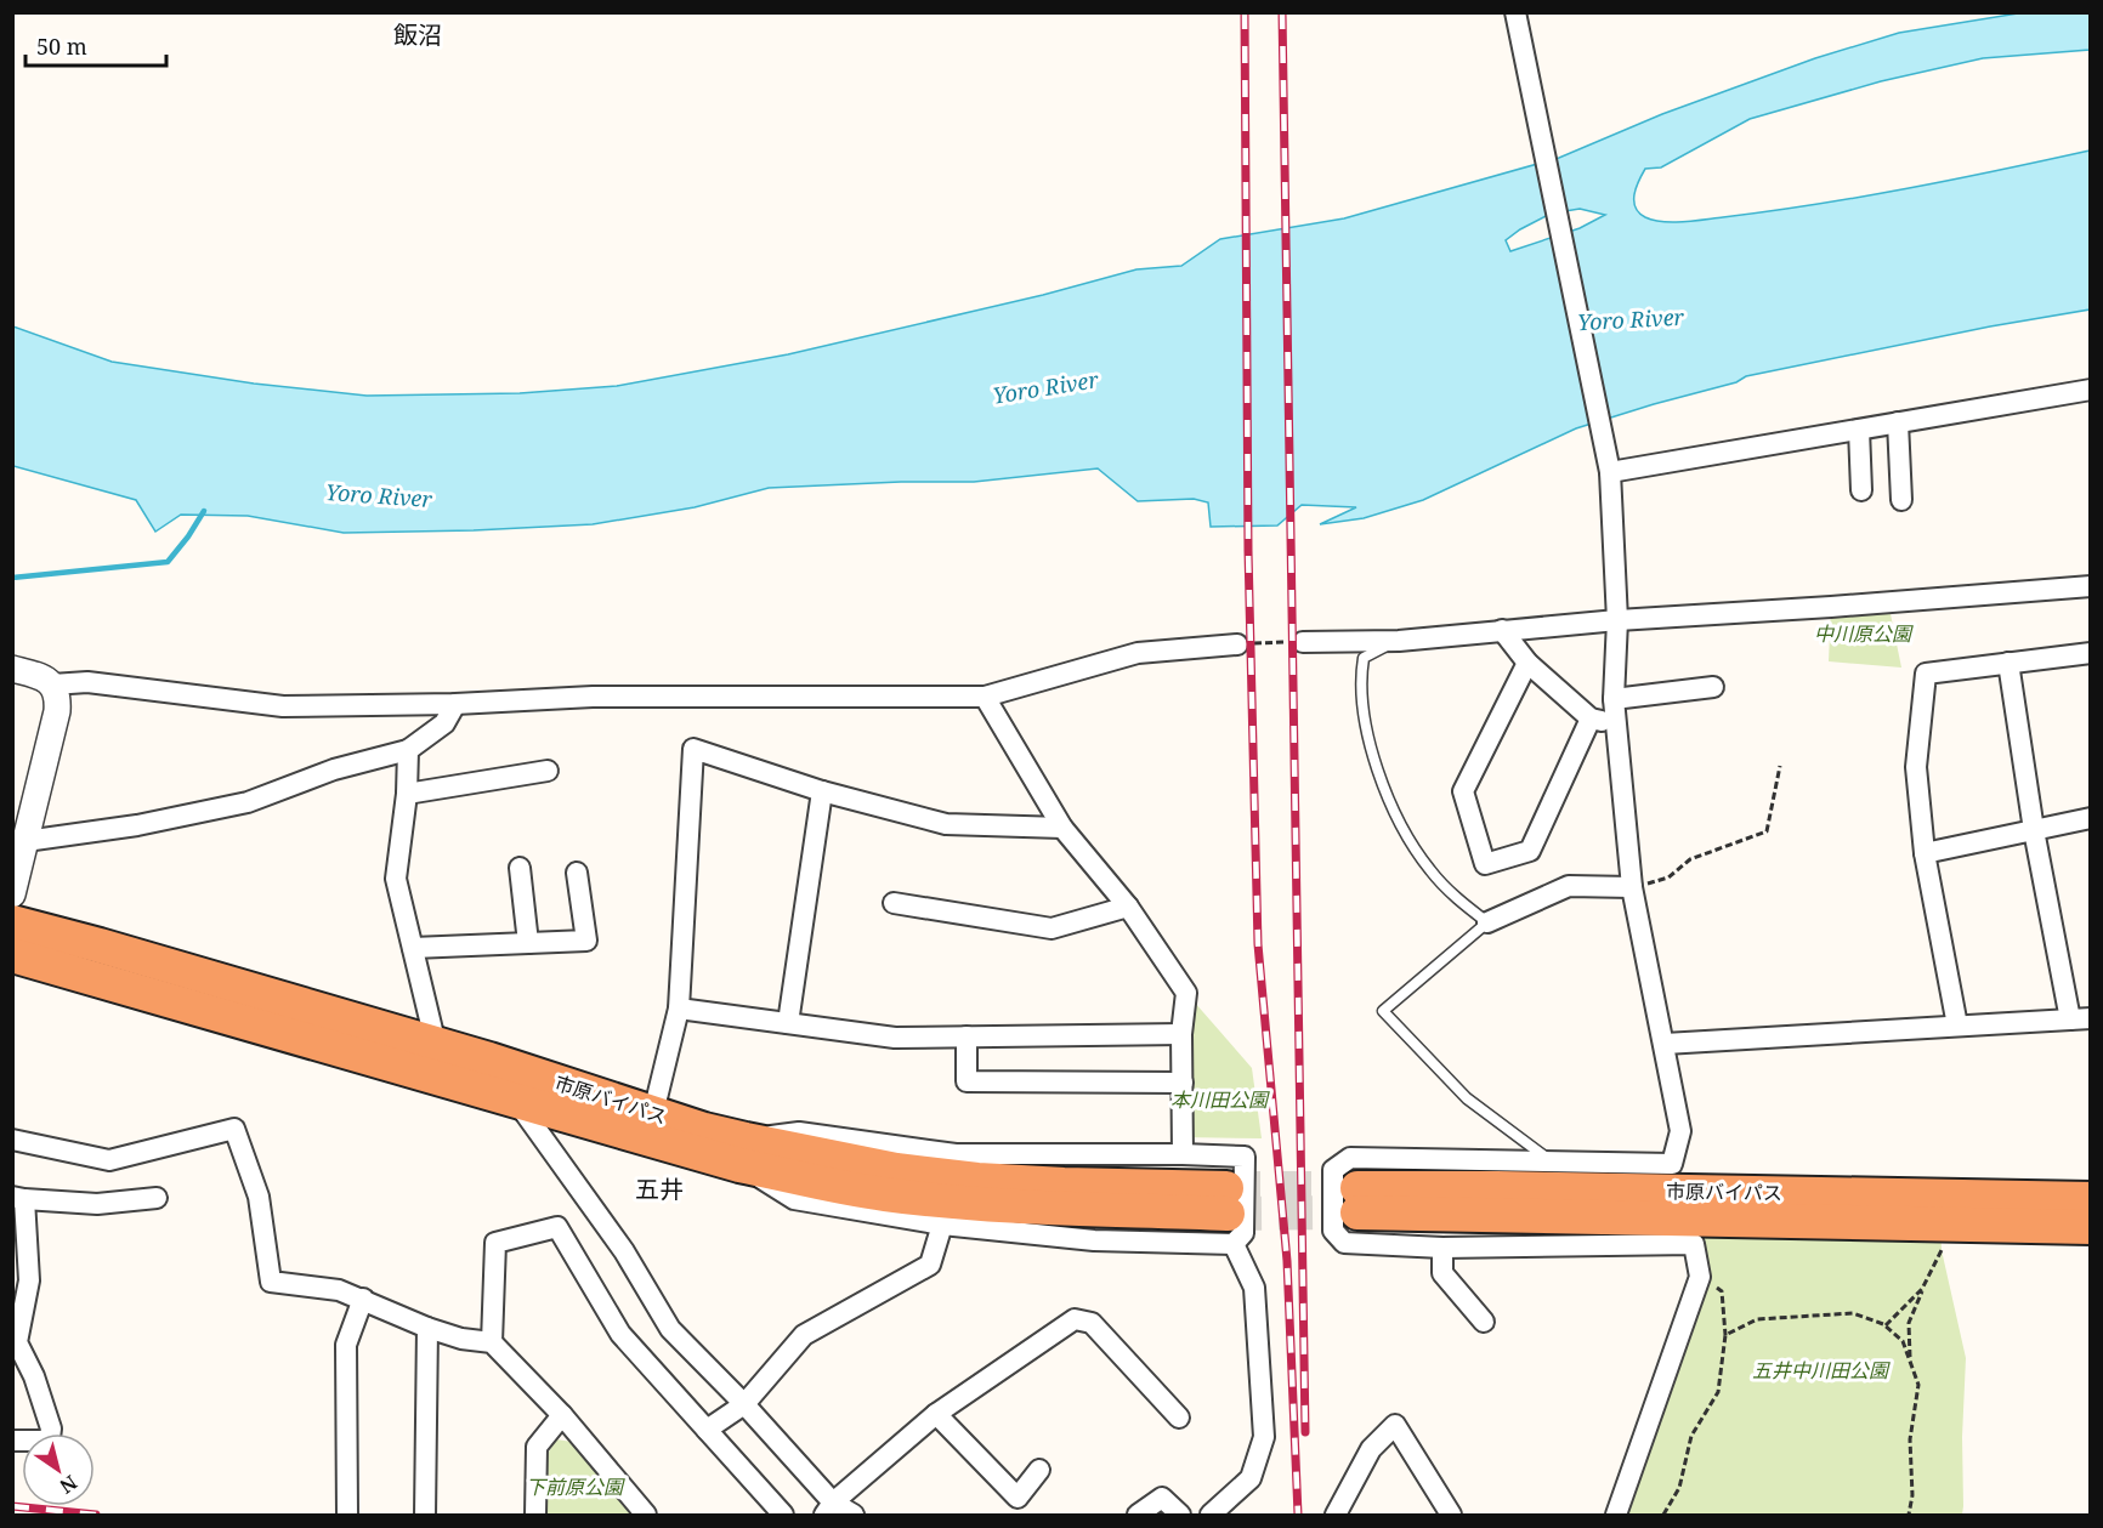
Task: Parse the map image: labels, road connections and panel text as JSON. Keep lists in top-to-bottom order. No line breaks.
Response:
{"streets":{"highway":["市原バイパス"]},"districts":["飯沼","五井"],"water":["Yoro River"],"parks":["中川原公園","本川田公園","五井中川田公園","下前原公園"],"scale_bar":"50 m","north":"bottom right"}
